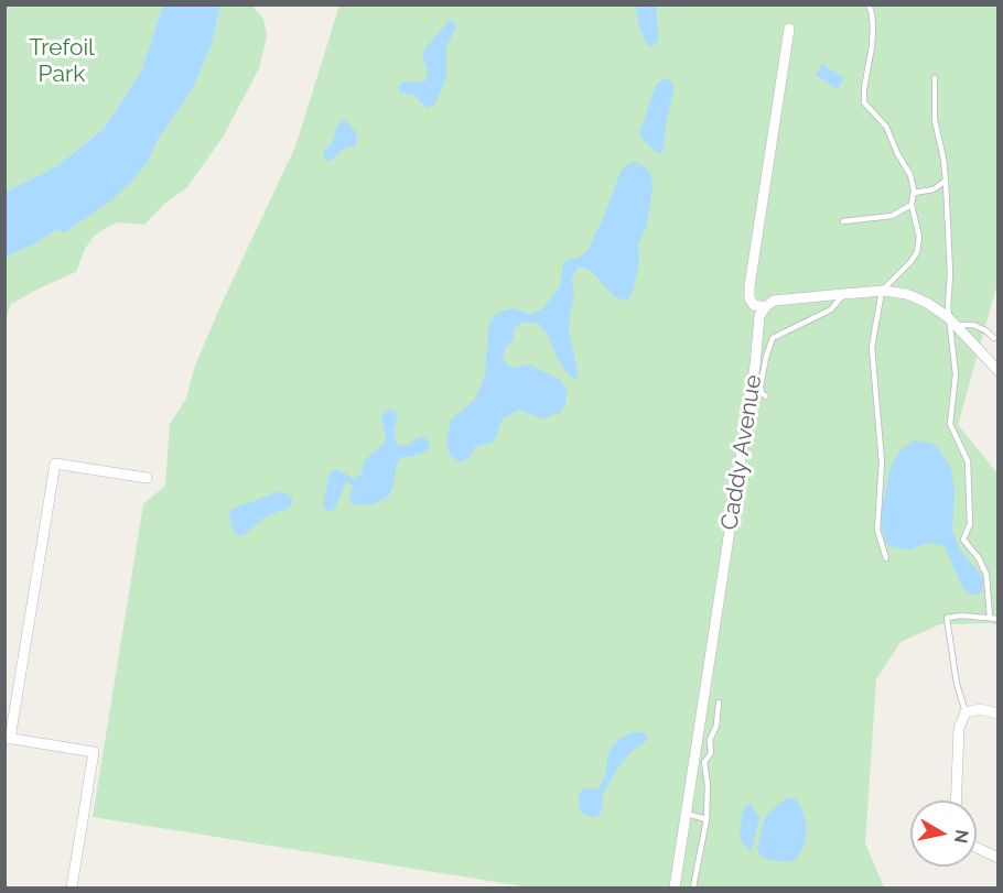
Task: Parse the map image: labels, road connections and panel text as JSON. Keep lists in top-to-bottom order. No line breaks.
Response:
{"streets":{"street":["Caddy Avenue"]},"parks":["Trefoil Park"],"north":"right"}
